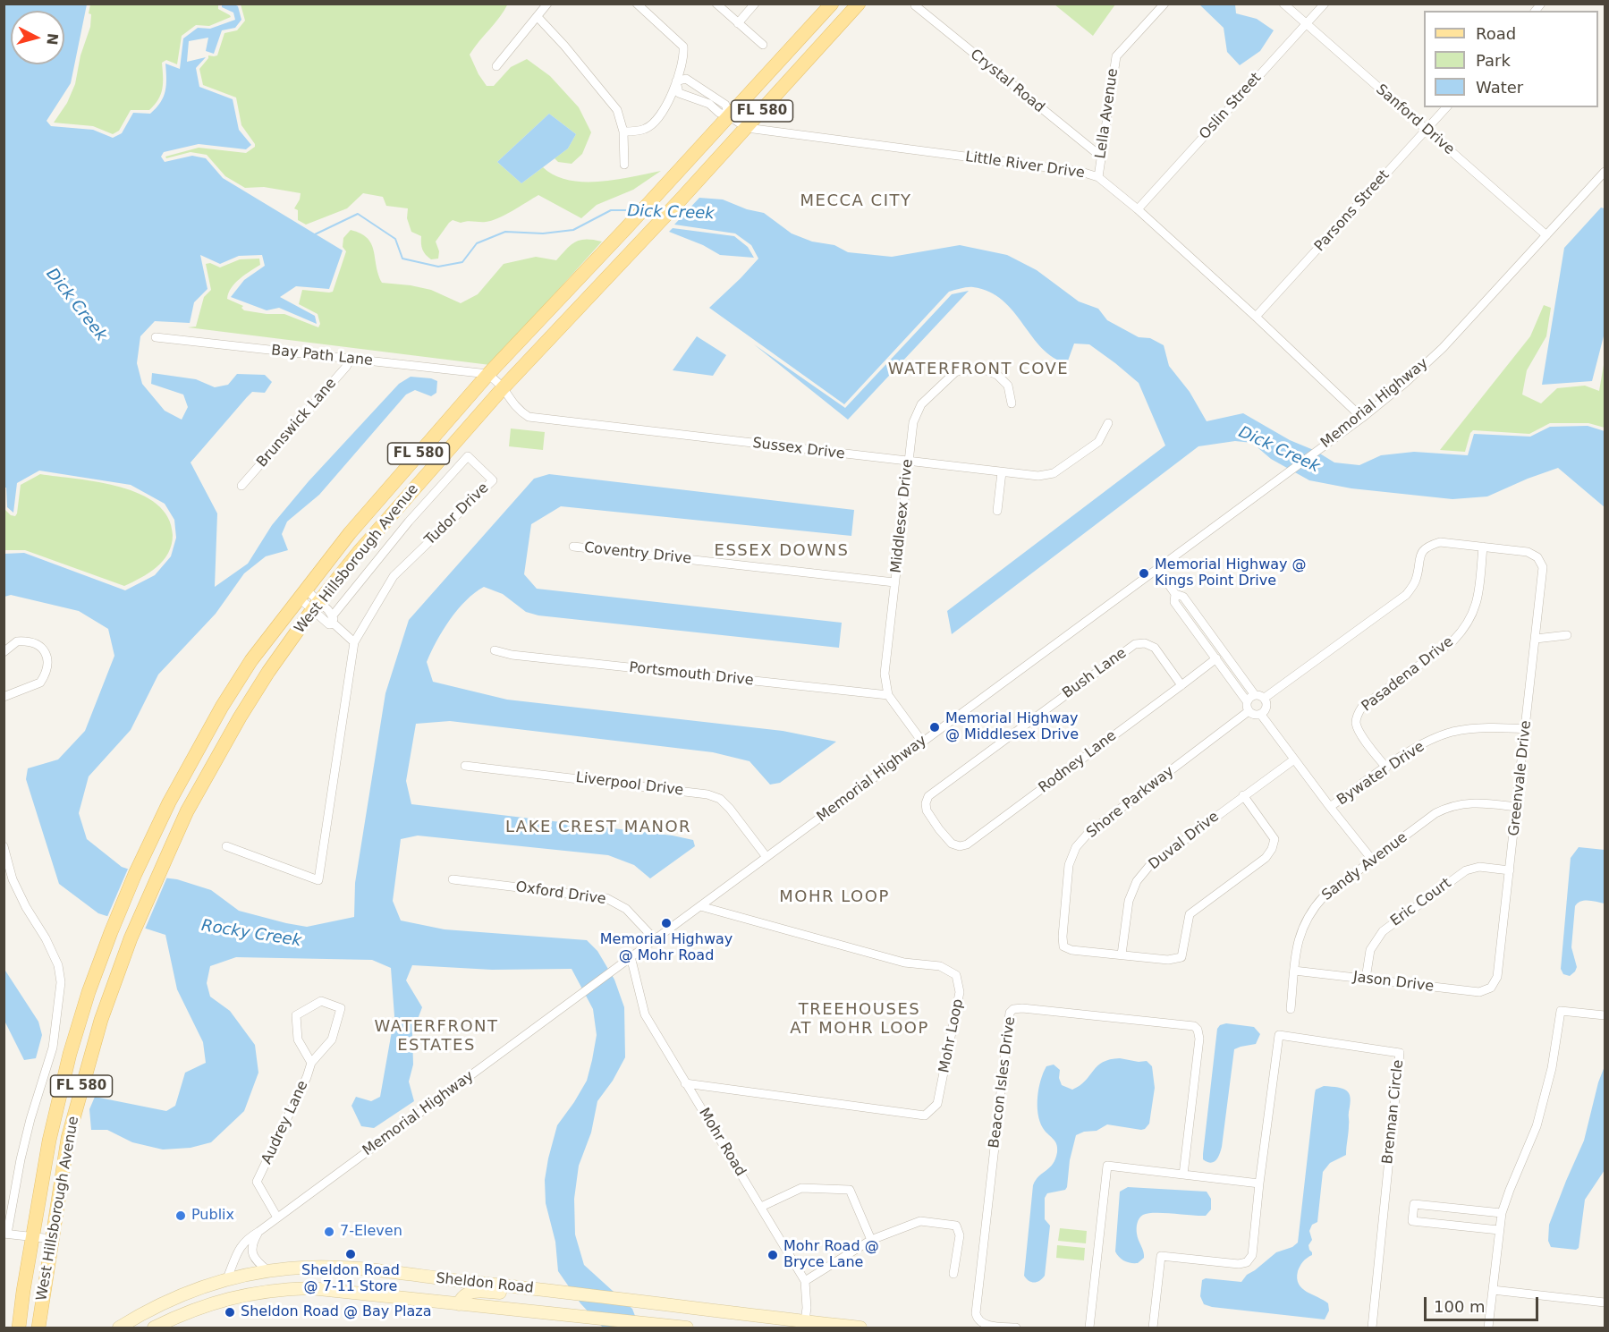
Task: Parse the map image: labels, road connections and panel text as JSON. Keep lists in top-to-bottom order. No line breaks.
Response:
{"streets":{"main road":["FL 580","West Hillsborough Avenue","Sheldon Road"],"street":["Crystal Road","Oslin Street","Lella Avenue","Sanford Drive","Little River Drive","Parsons Street","Bay Path Lane","Memorial Highway","Brunswick Lane","Sussex Drive","Tudor Drive","Middlesex Drive","Coventry Drive","Bush Lane","Portsmouth Drive","Pasadena Drive","Rodney Lane","Bywater Drive","Greenvale Drive","Liverpool Drive","Shore Parkway","Duval Drive","Sandy Avenue","Oxford Drive","Eric Court","Jason Drive","Mohr Loop","Beacon Isles Drive","Brennan Circle","Audrey Lane","Mohr Road"]},"crossings":[["Crystal Road","Lella Avenue"],["Oslin Street","Sanford Drive"],["Oslin Street","Little River Drive"],["Lella Avenue","Little River Drive"],["Sanford Drive","Parsons Street"],["Sanford Drive","Memorial Highway"],["Little River Drive","Parsons Street"],["Little River Drive","Memorial Highway"],["Little River Drive","West Hillsborough Avenue"],["Bay Path Lane","Brunswick Lane"],["Bay Path Lane","Sussex Drive"],["Bay Path Lane","West Hillsborough Avenue"],["Memorial Highway","Middlesex Drive"],["Memorial Highway","Liverpool Drive"],["Memorial Highway","Oxford Drive"],["Memorial Highway","Mohr Loop"],["Memorial Highway","Audrey Lane"],["Memorial Highway","Mohr Road"],["Memorial Highway","Sheldon Road"],["Sussex Drive","Middlesex Drive"],["Sussex Drive","West Hillsborough Avenue"],["Middlesex Drive","Coventry Drive"],["Middlesex Drive","Portsmouth Drive"],["Bush Lane","Rodney Lane"],["Pasadena Drive","Bywater Drive"],["Pasadena Drive","Greenvale Drive"],["Bywater Drive","Greenvale Drive"],["Greenvale Drive","Sandy Avenue"],["Greenvale Drive","Eric Court"],["Greenvale Drive","Jason Drive"],["Shore Parkway","Duval Drive"],["Sandy Avenue","Jason Drive"],["Eric Court","Jason Drive"],["Mohr Loop","Mohr Road"]],"districts":["MECCA CITY","WATERFRONT COVE","ESSEX DOWNS","LAKE CREST MANOR","MOHR LOOP","TREEHOUSES AT MOHR LOOP","WATERFRONT ESTATES"],"water":["Dick Creek","Rocky Creek"],"places":["Memorial Highway @ Kings Point Drive","Memorial Highway @ Middlesex Drive","Memorial Highway @ Mohr Road","Publix","7-Eleven","Sheldon Road @ 7-11 Store","Mohr Road @ Bryce Lane","Sheldon Road @ Bay Plaza"],"legend":["Road","Park","Water"],"scale_bar":"100 m","north":"right"}
